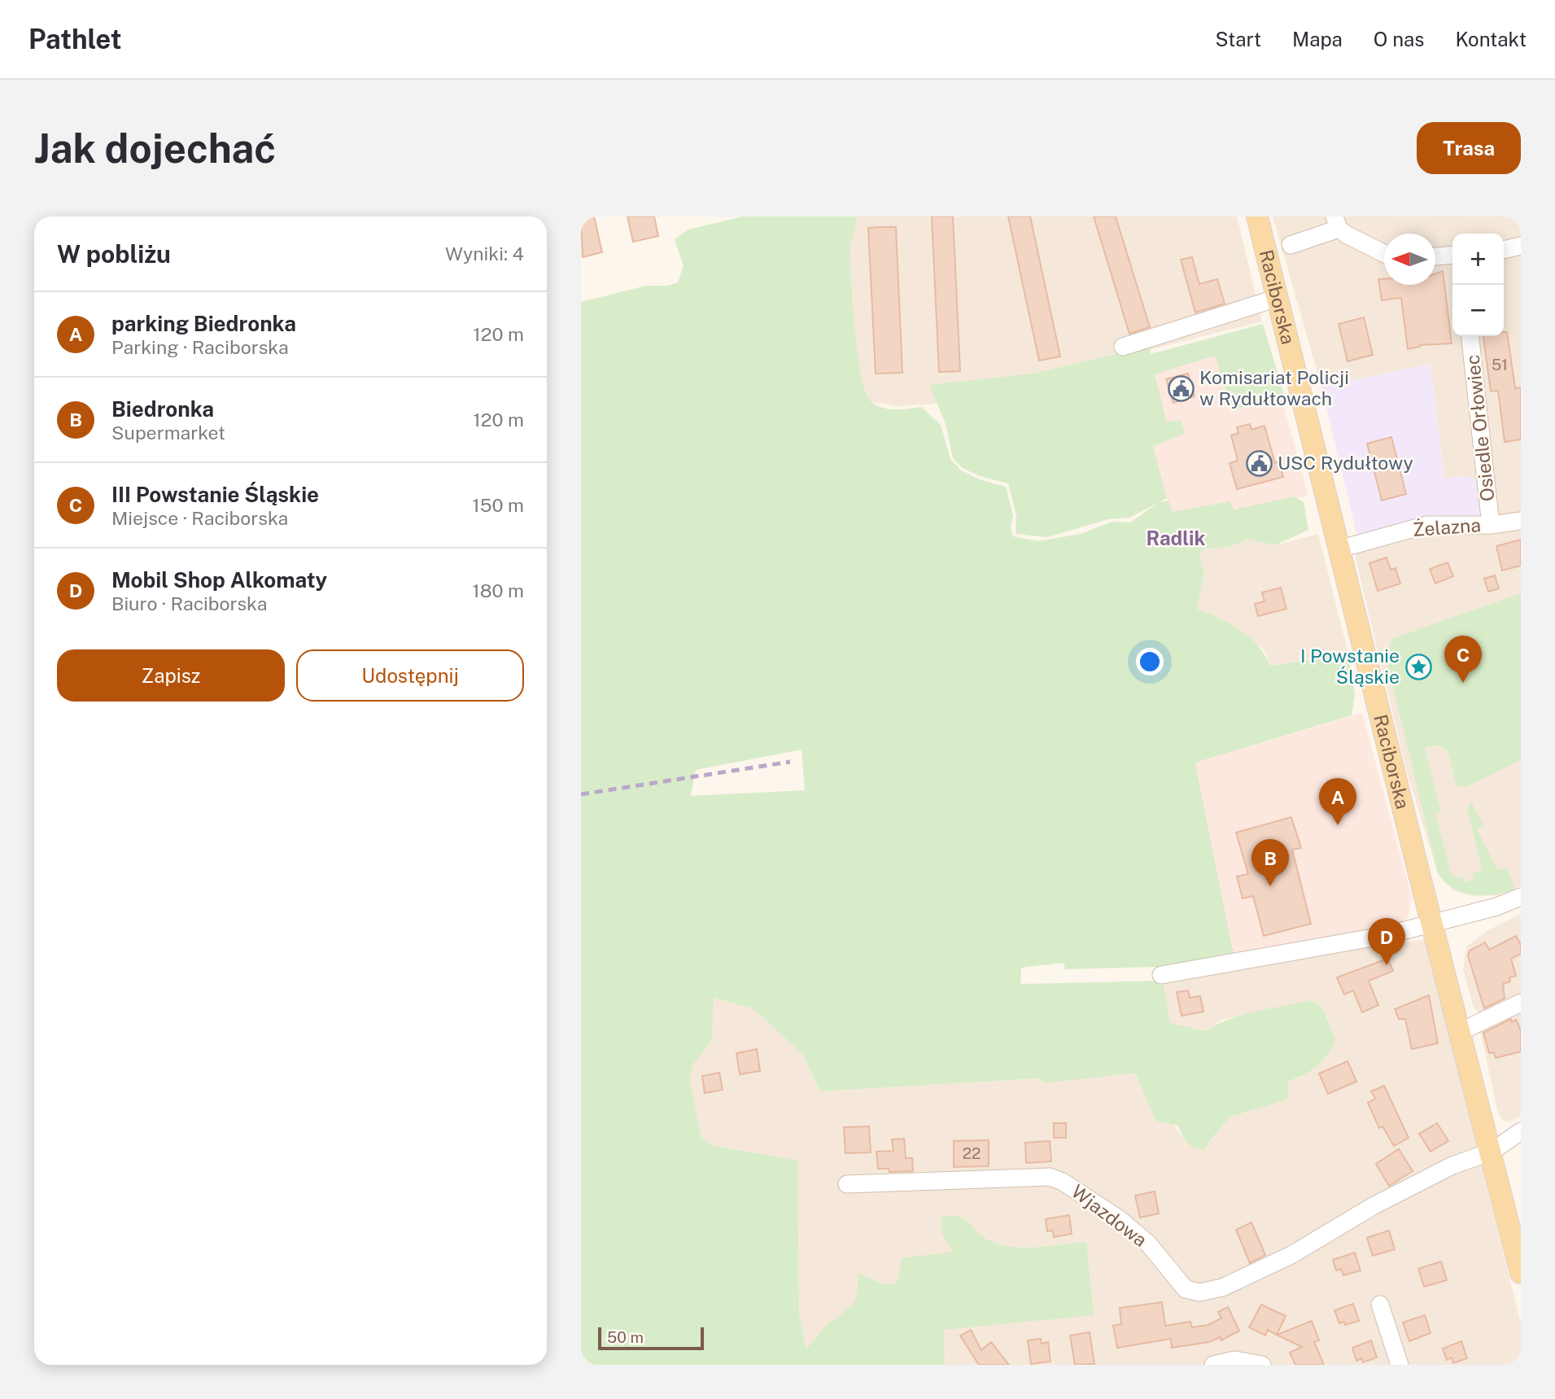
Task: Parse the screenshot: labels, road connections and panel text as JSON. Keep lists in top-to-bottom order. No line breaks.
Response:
{"streets":{"main road":["Raciborska"],"street":["Osiedle Orłowiec","Żelazna","Wjazdowa"]},"crossings":[["Raciborska","Żelazna"],["Raciborska","Wjazdowa"],["Osiedle Orłowiec","Żelazna"]],"districts":["Radlik"],"places":{"public building":["Komisariat Policji w Rydułtowach","USC Rydułtowy"],"place":["I Powstanie Śląskie"]},"house_numbers":["51","22"],"scale_bar":"50 m","north":"left","page":{"header":"Pathlet","nav":["Start","Mapa","O nas","Kontakt"],"buttons":["Trasa",["Zapisz","Udostępnij"]],"title":"Jak dojechać","heading":["W pobliżu","Wyniki: 4"],"map_buttons":["+","−"],"list":[{"mark":"A","name":"parking Biedronka","note":"Parking · Raciborska","value":"120 m"},{"mark":"B","name":"Biedronka","note":"Supermarket","value":"120 m"},{"mark":"C","name":"III Powstanie Śląskie","note":"Miejsce · Raciborska","value":"150 m"},{"mark":"D","name":"Mobil Shop Alkomaty","note":"Biuro · Raciborska","value":"180 m"}],"pins":["C","A","B","D"],"scale":"50 m"}}
